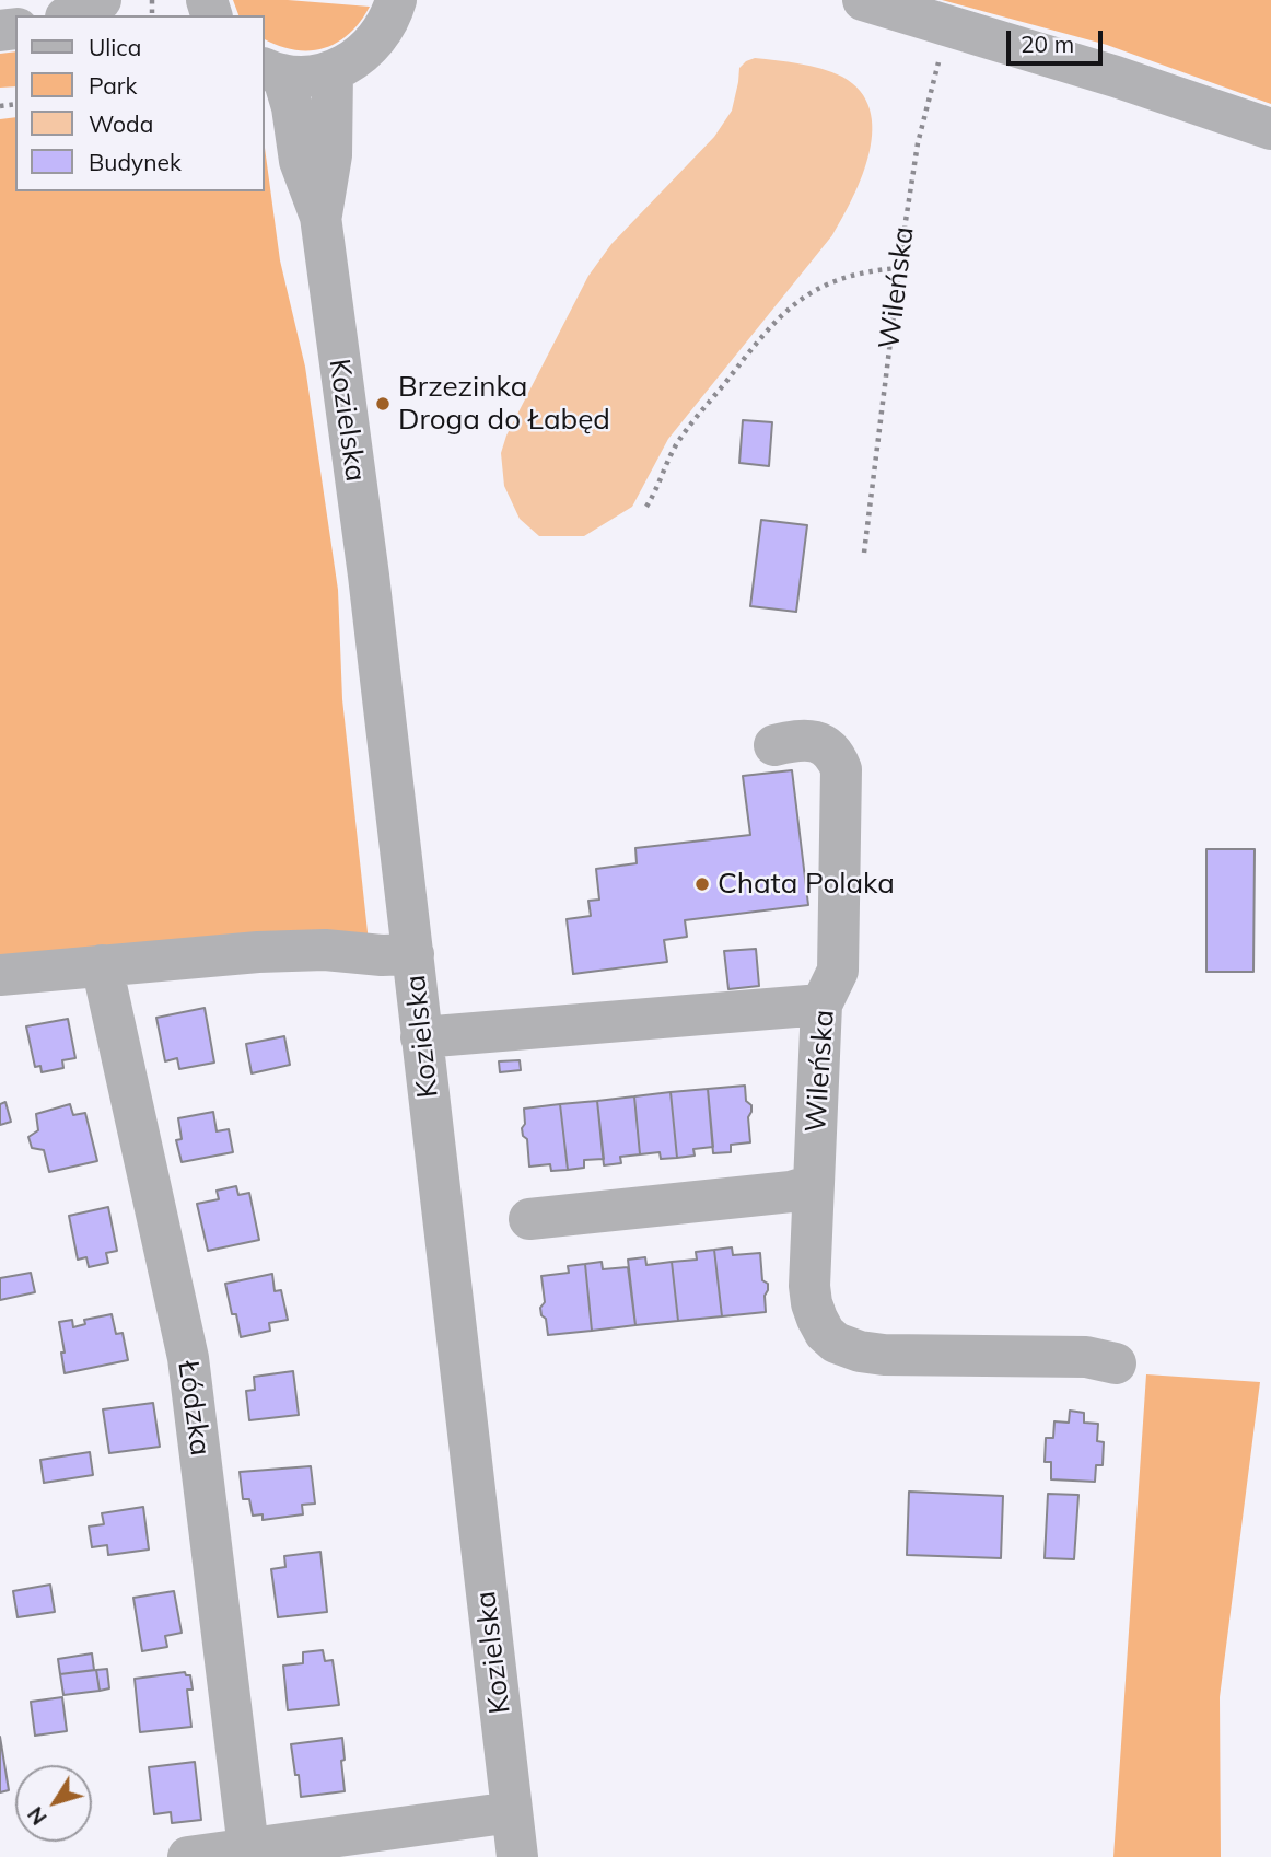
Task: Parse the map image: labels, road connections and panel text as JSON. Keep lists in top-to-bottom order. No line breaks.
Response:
{"streets":{"street":["Wileńska","Kozielska","Łódzka"]},"places":["Brzezinka Droga do Łabęd","Chata Polaka"],"legend":["Ulica","Park","Woda","Budynek"],"scale_bar":"20 m","north":"bottom left"}
